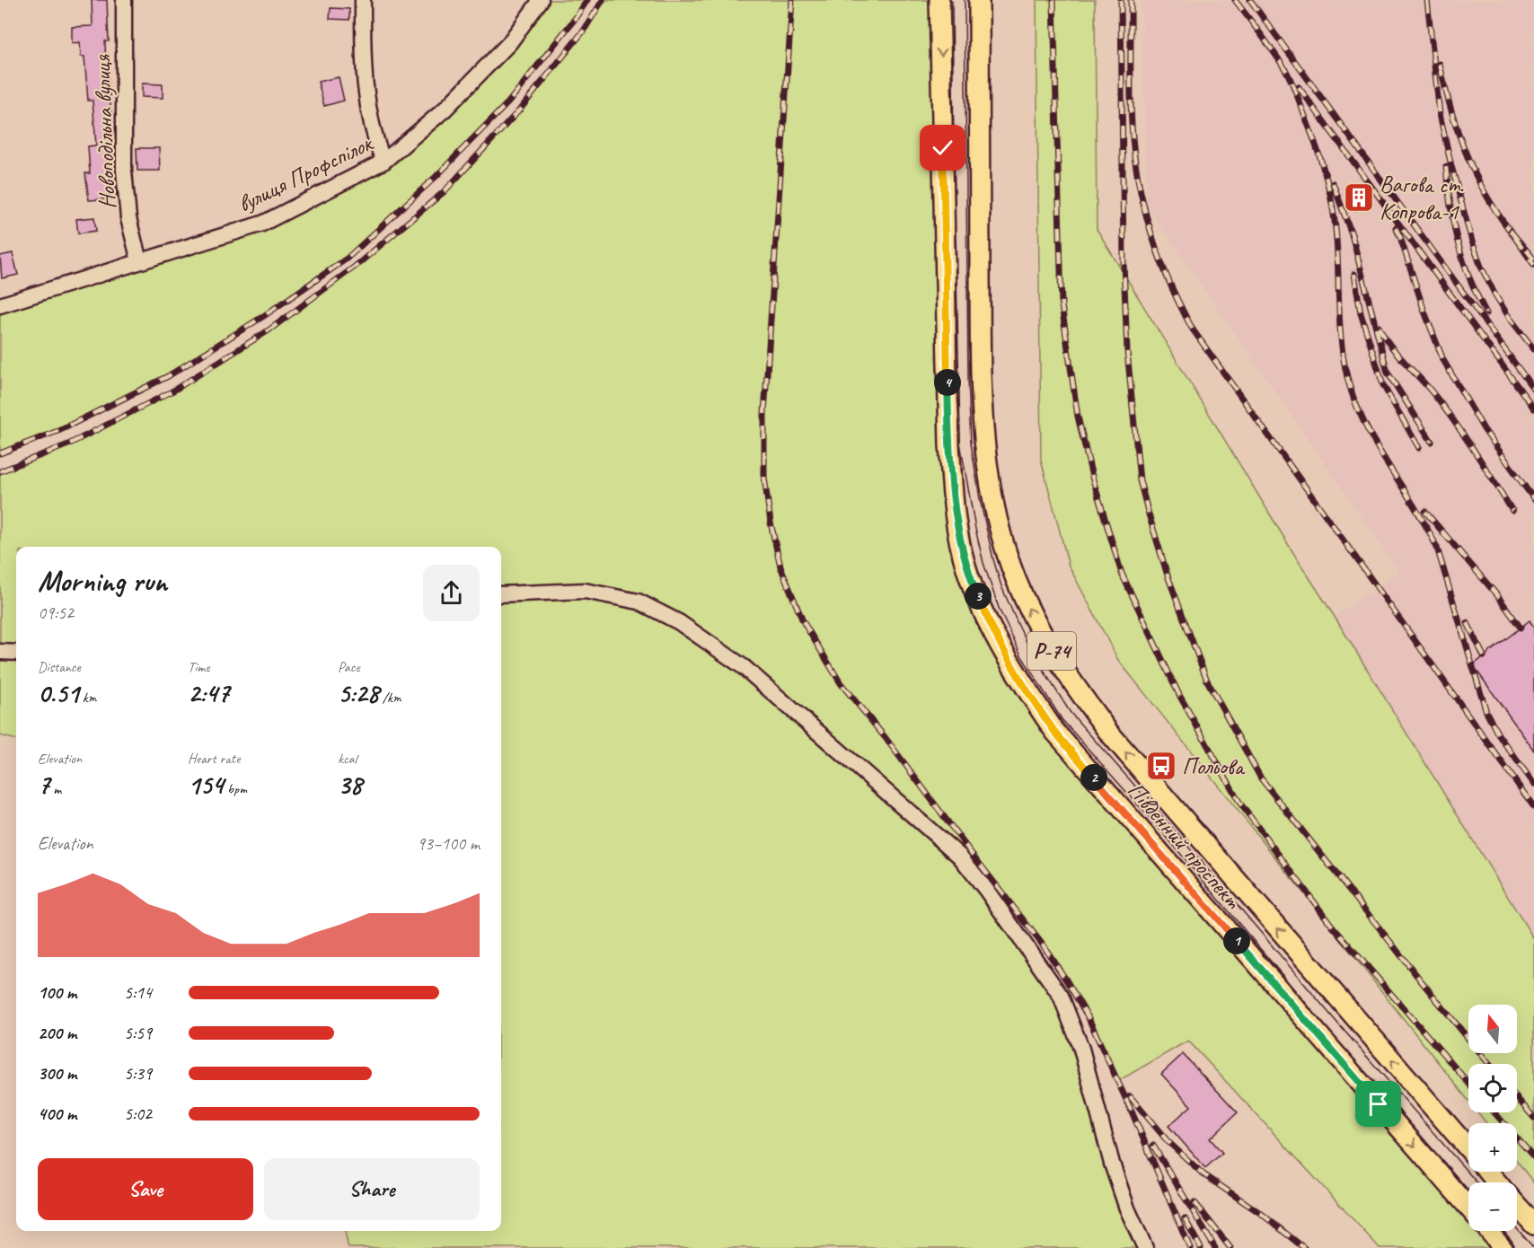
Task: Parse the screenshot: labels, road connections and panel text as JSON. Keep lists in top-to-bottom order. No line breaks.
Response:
{"streets":{"main road":["Р-74","Південний проспект"],"street":["Новоподільна вулиця","вулиця Профспілок"]},"crossings":[["Новоподільна вулиця","вулиця Профспілок"]],"places":{"building":["Вагова ст. Копрова-1"],"bus stop":["Польова"]},"north":"top","page":{"pins":["4","3","2","1"],"heading":["Morning run","09:52"],"stats":[["Distance","0.51 km"],["Time","2:47"],["Pace","5:28 /km"],["Elevation","7 m"],["Heart rate","154 bpm"],["kcal","38"]],"chart":["Elevation","93–100 m"],"list":[{"name":"100 m","note":"5:14"},{"name":"200 m","note":"5:59"},{"name":"300 m","note":"5:39"},{"name":"400 m","note":"5:02"}],"map_buttons":["+","−"],"buttons":["Save","Share"]}}
